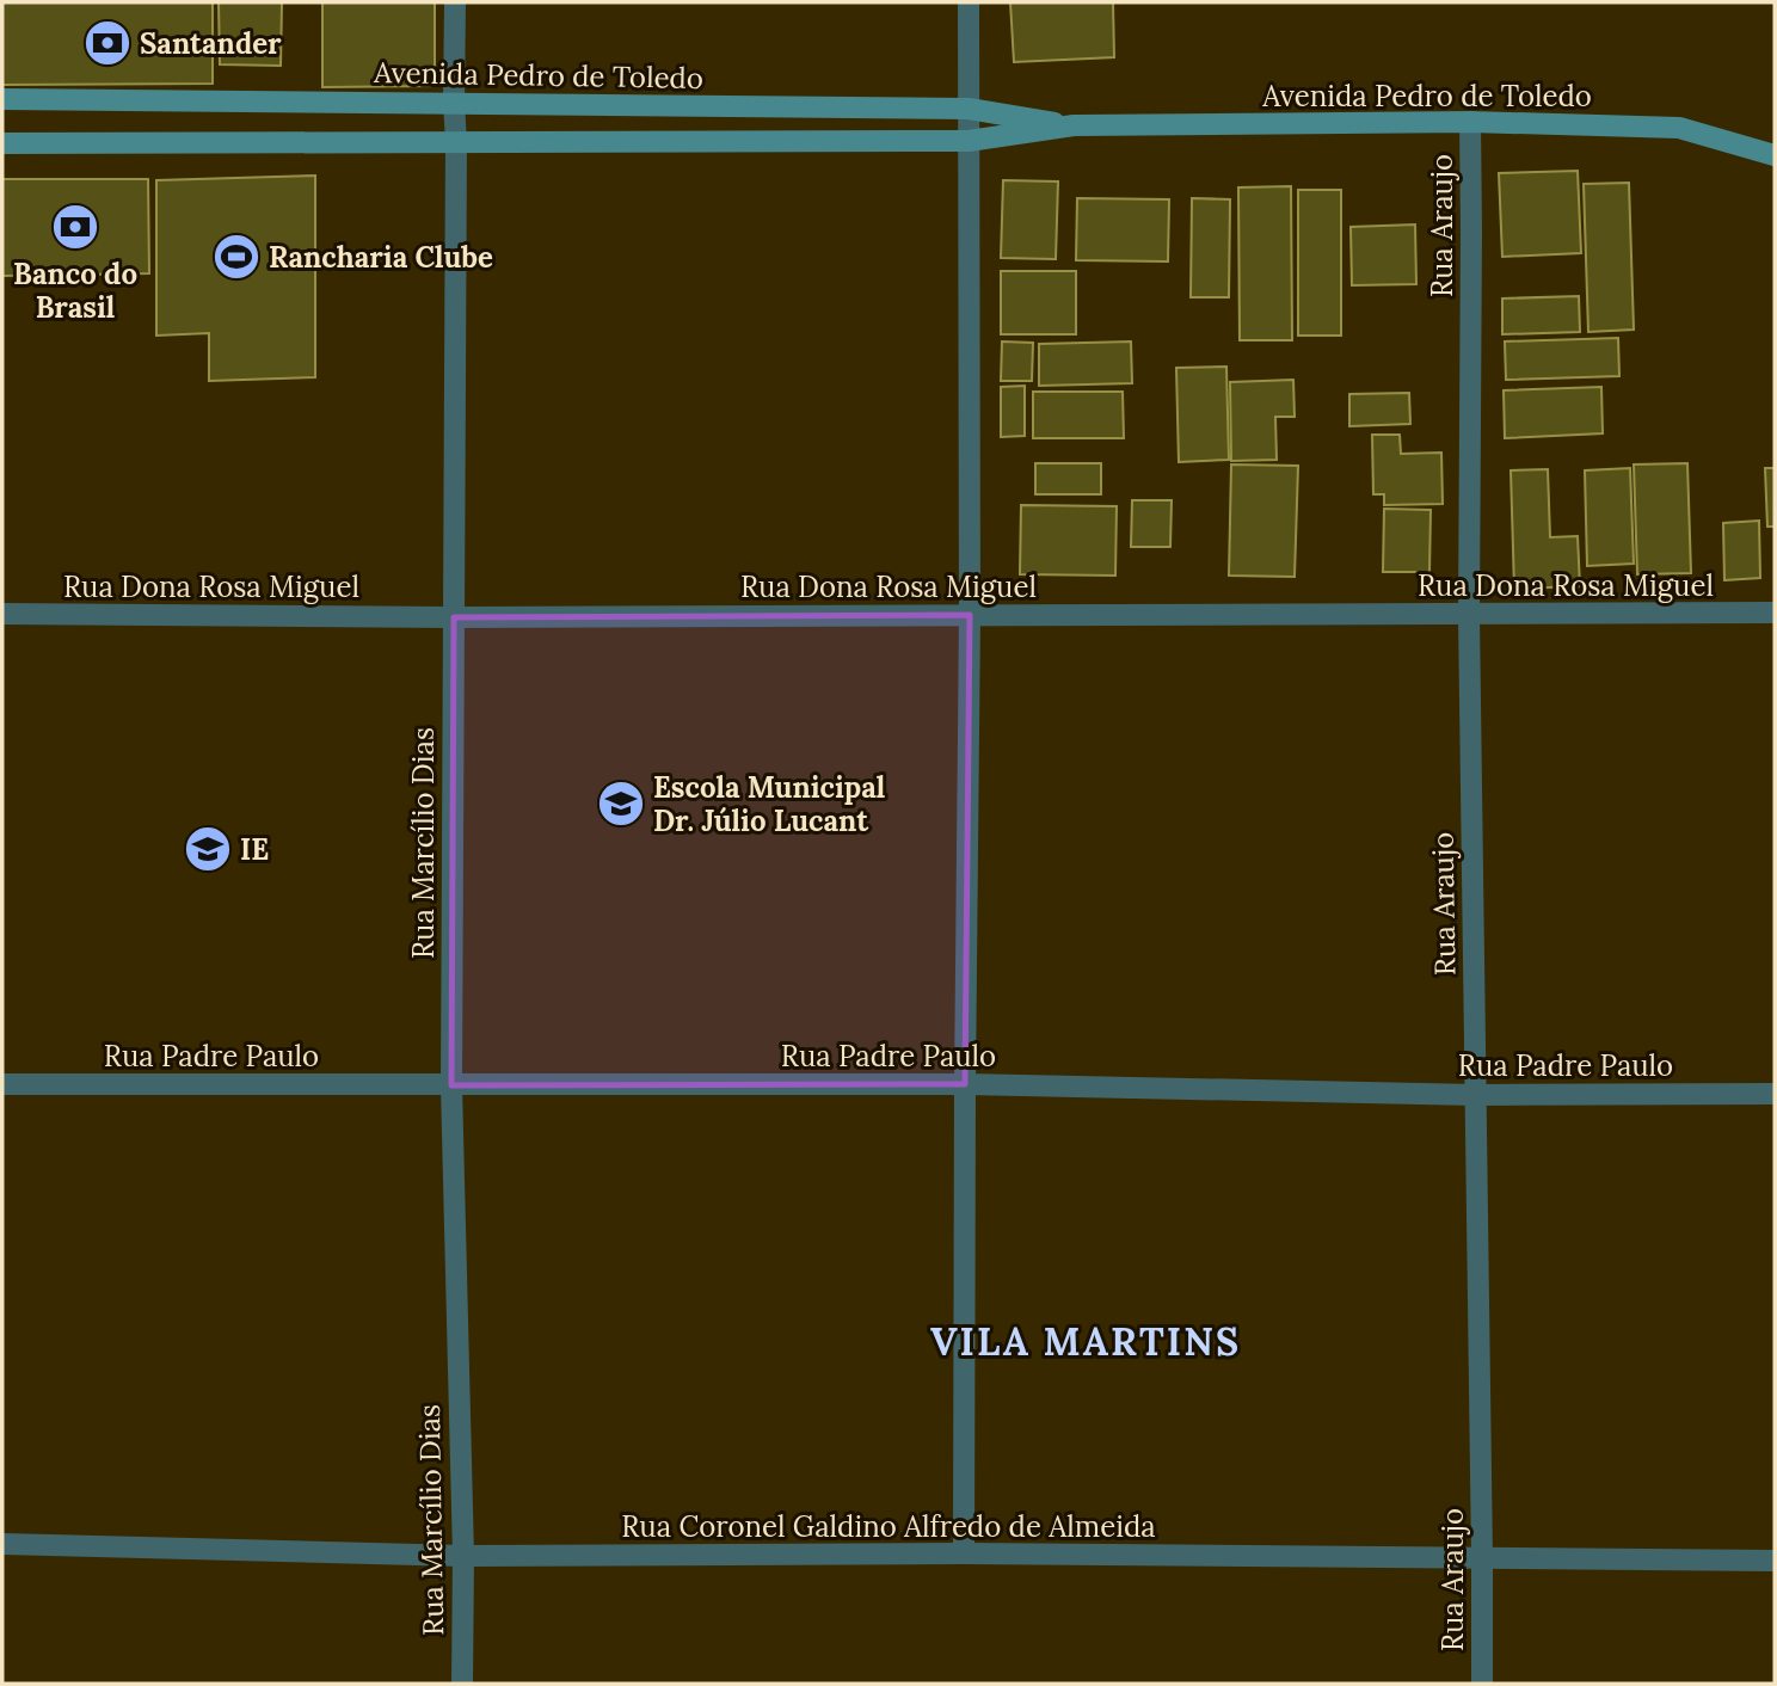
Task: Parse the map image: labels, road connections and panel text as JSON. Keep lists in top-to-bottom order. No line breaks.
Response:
{"streets":{"main road":["Avenida Pedro de Toledo"],"street":["Rua Araujo","Rua Dona Rosa Miguel","Rua Marcílio Dias","Rua Padre Paulo","Rua Coronel Galdino Alfredo de Almeida"]},"crossings":[["Avenida Pedro de Toledo","Rua Araujo"],["Avenida Pedro de Toledo","Rua Marcílio Dias"],["Rua Araujo","Rua Dona Rosa Miguel"],["Rua Araujo","Rua Padre Paulo"],["Rua Araujo","Rua Coronel Galdino Alfredo de Almeida"],["Rua Dona Rosa Miguel","Rua Marcílio Dias"],["Rua Marcílio Dias","Rua Padre Paulo"],["Rua Marcílio Dias","Rua Coronel Galdino Alfredo de Almeida"]],"districts":["VILA MARTINS"],"places":{"bank":["Santander","Banco do Brasil"],"sports":["Rancharia Clube"],"school or university":["Escola Municipal Dr. Júlio Lucant","IE"]}}
